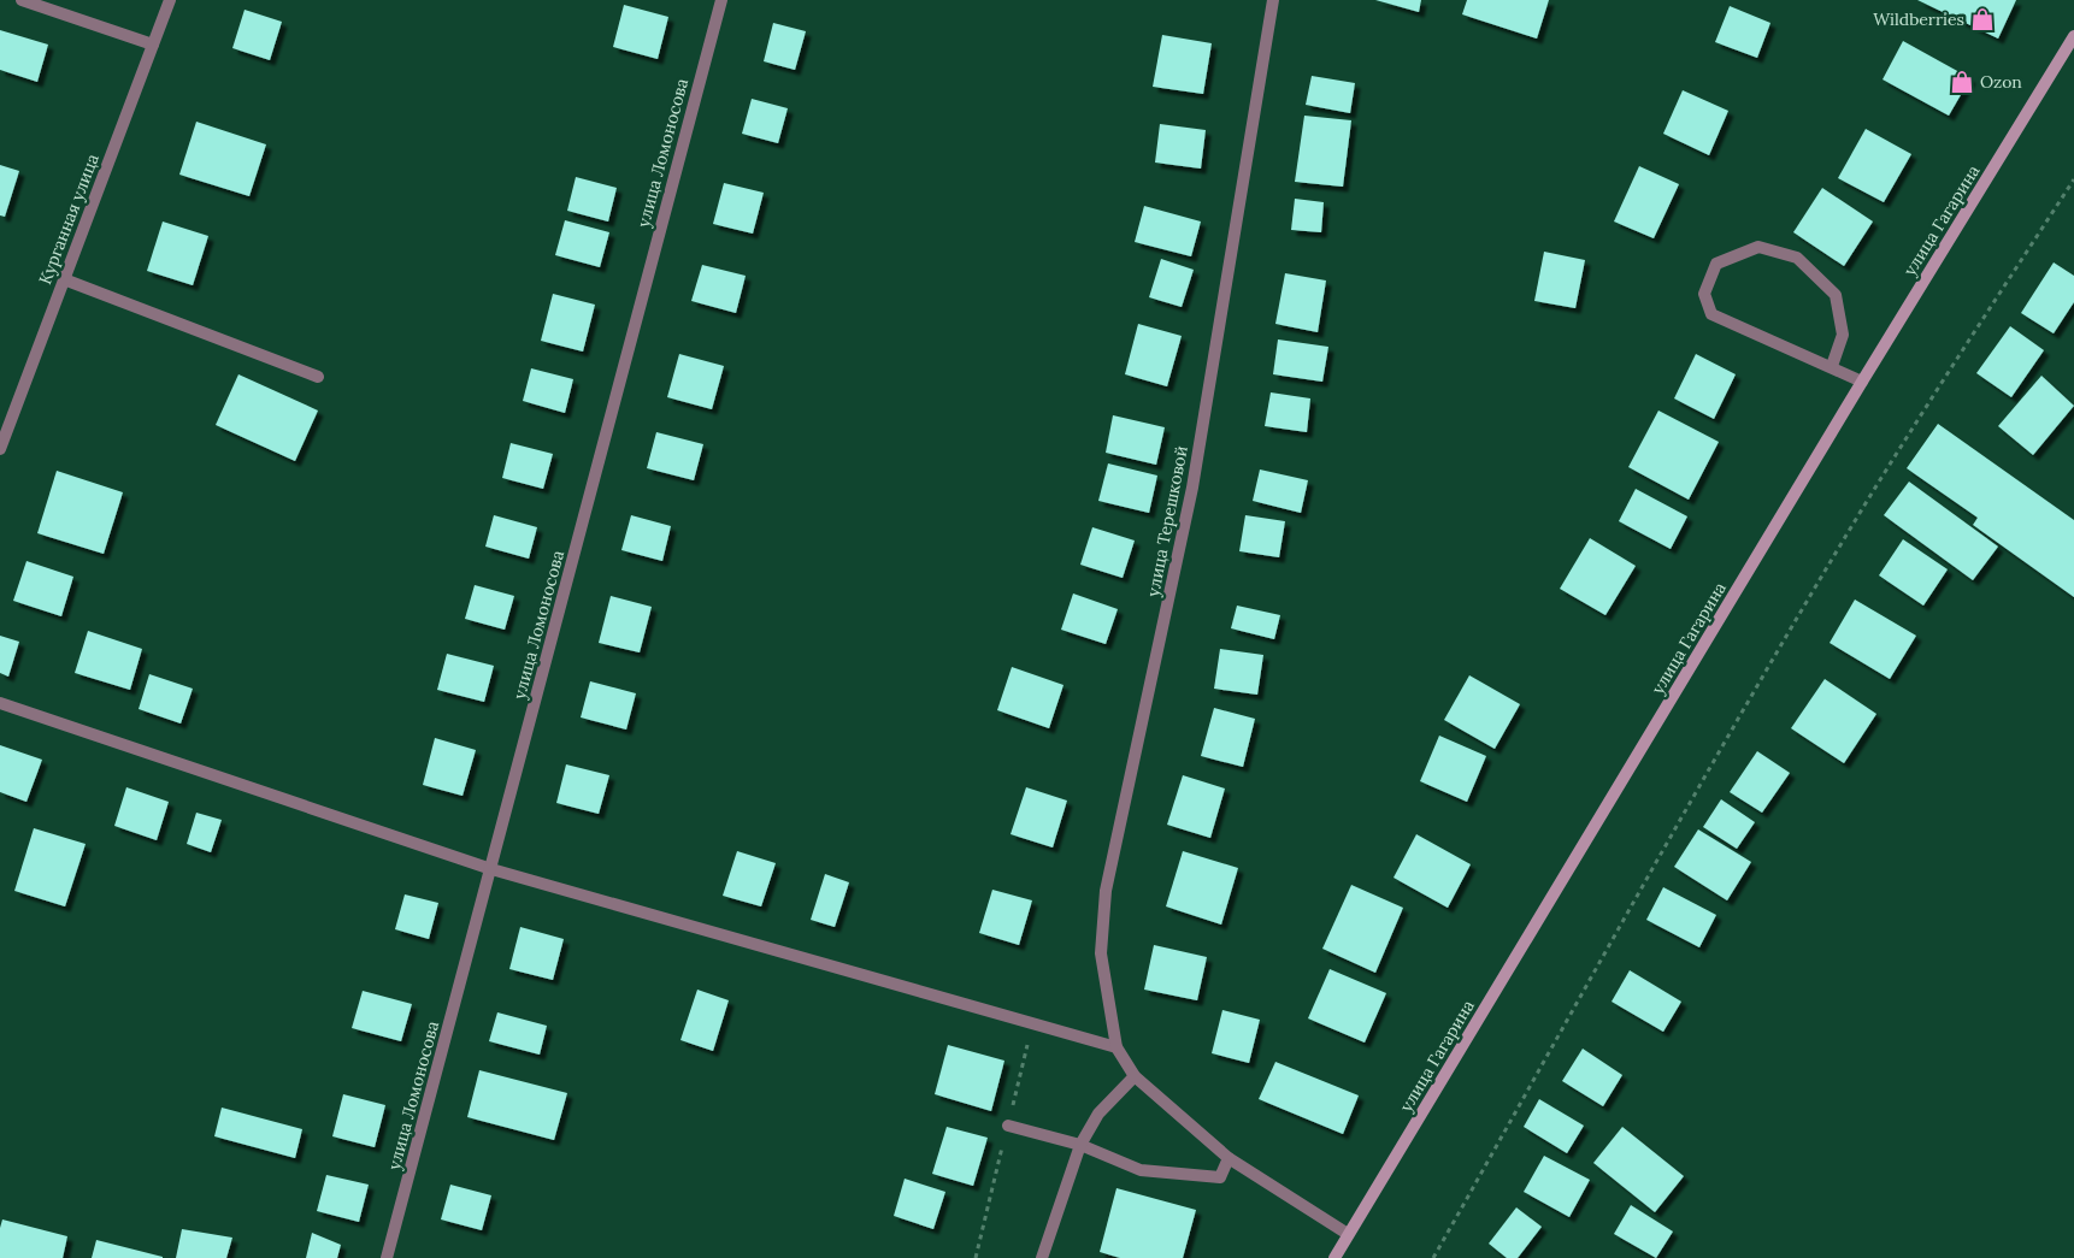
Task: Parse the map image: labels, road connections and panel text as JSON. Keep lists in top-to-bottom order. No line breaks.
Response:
{"streets":{"main road":["улица Гагарина"],"street":["улица Ломоносова","Курганная улица","улица Терешковой"]},"places":{"shop":["Wildberries","Ozon"]}}
